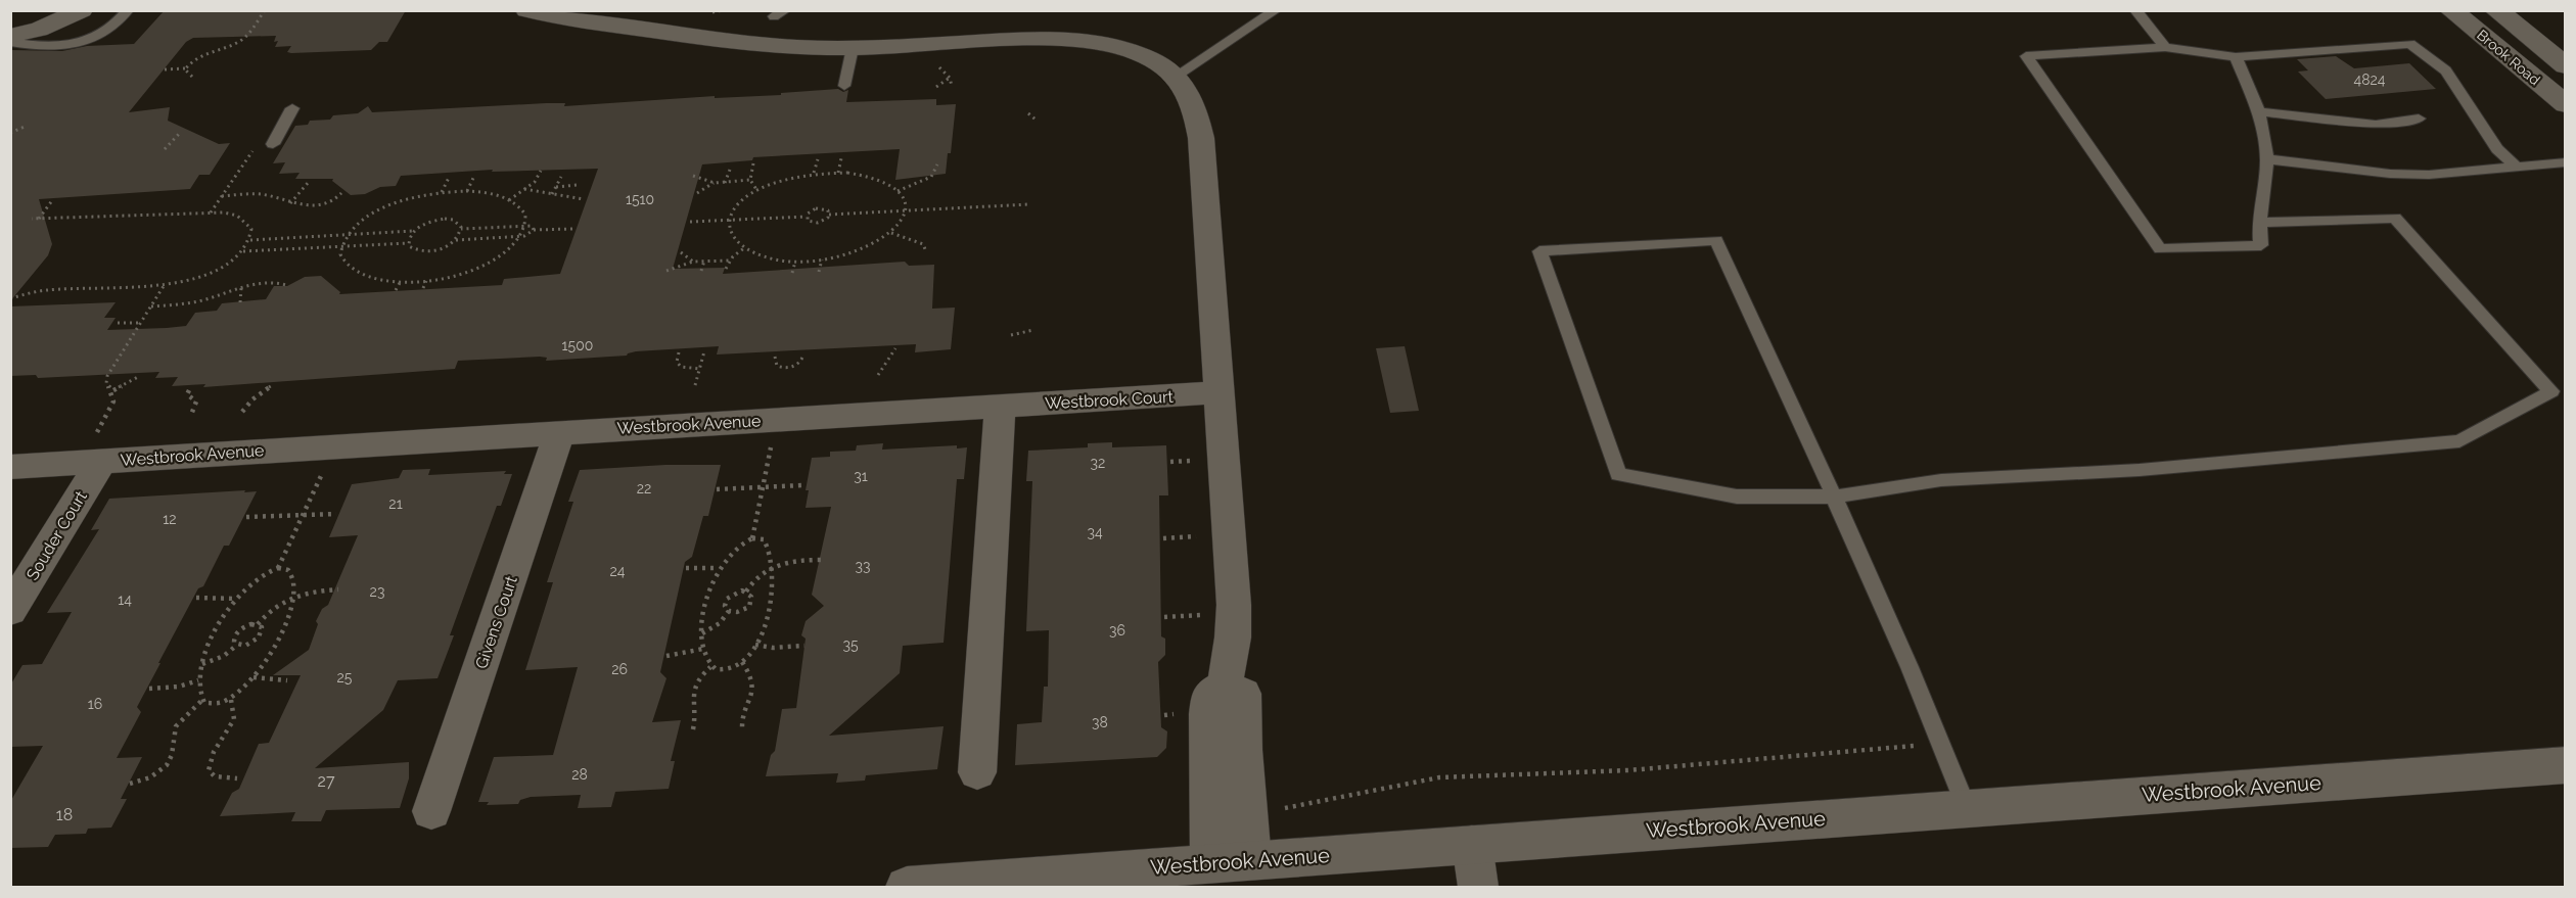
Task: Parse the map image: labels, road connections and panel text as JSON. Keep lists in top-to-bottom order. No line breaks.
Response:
{"streets":{"street":["Brook Road","Westbrook Court","Westbrook Avenue","Souder Court","Givens Court"]},"crossings":[["Westbrook Court","Westbrook Avenue"],["Westbrook Avenue","Souder Court"],["Westbrook Avenue","Givens Court"]],"house_numbers":["4824","1510","1500","32","31","22","21","12","34","33","24","23","14","36","35","26","25","16","38","28","27","18"]}
